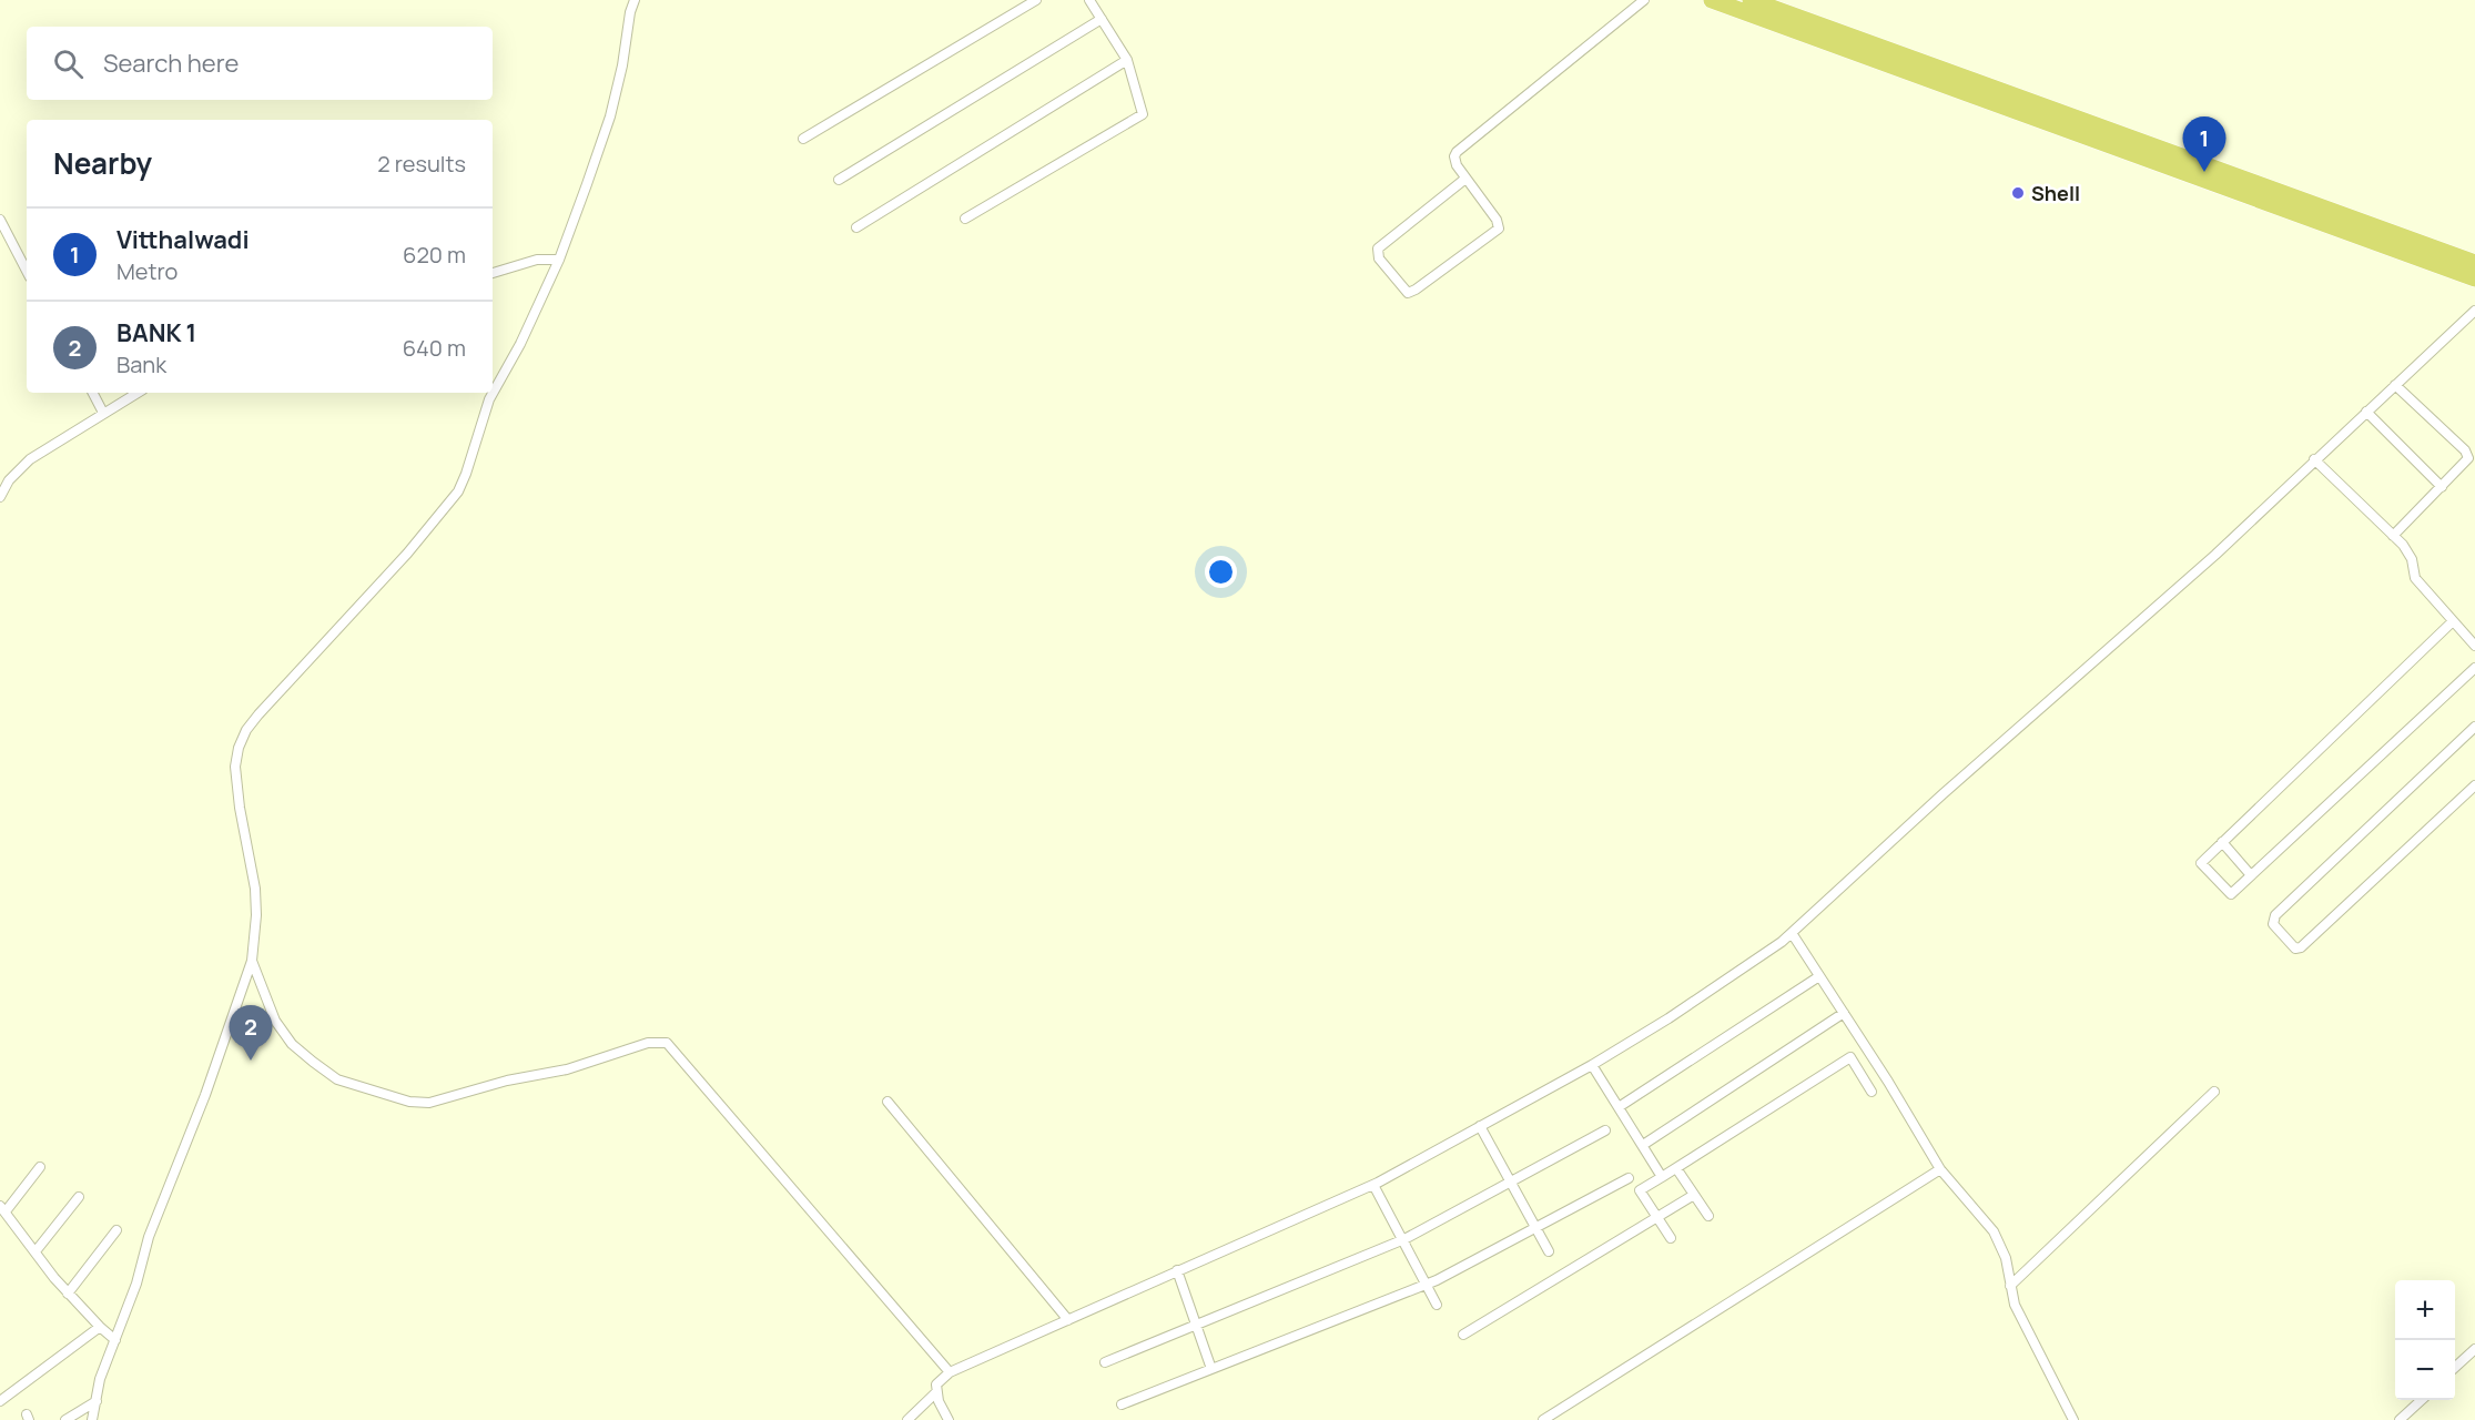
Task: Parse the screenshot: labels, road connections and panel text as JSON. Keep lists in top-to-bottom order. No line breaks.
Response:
{"places":["Shell"],"page":{"search":"Search here","pins":["1","2"],"heading":["Nearby","2 results"],"list":[{"mark":"1","name":"Vitthalwadi","note":"Metro","value":"620 m"},{"mark":"2","name":"BANK 1","note":"Bank","value":"640 m"}],"map_buttons":["+","−"]}}
